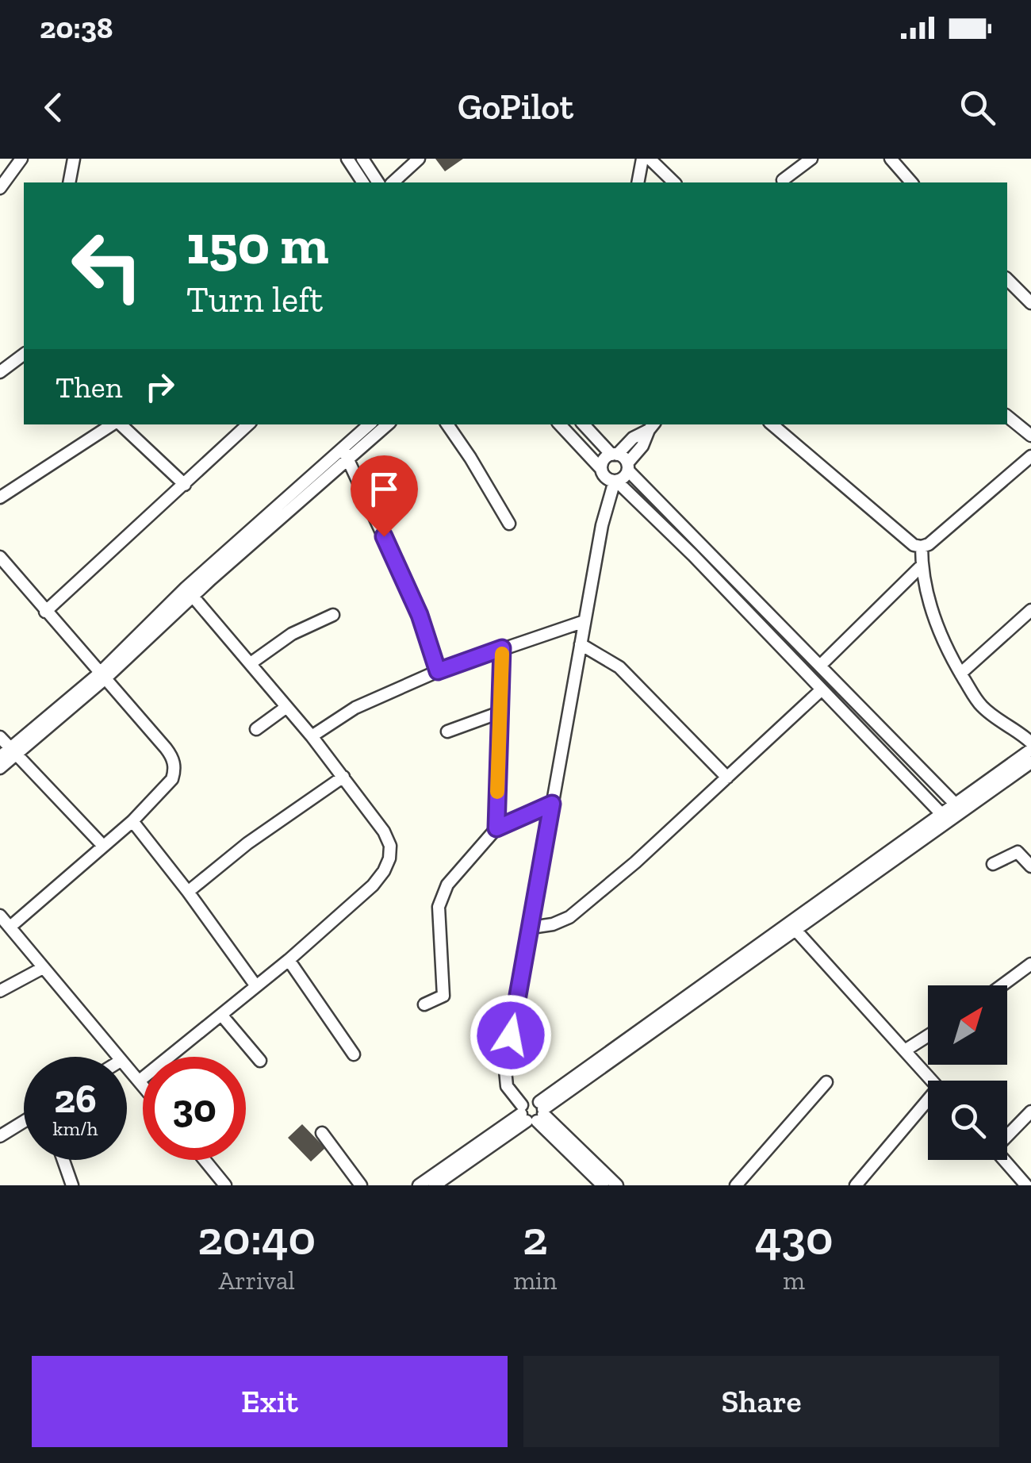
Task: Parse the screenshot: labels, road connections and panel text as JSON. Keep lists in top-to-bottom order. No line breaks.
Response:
{"north":"top right","page":{"status":"20:38","header":"GoPilot","turn":["150 m","Turn left"],"then":"Then","speed":"26 km/h","limit":"30","eta":["20:40","Arrival","2","min","430","m"],"buttons":["Exit","Share"]}}
